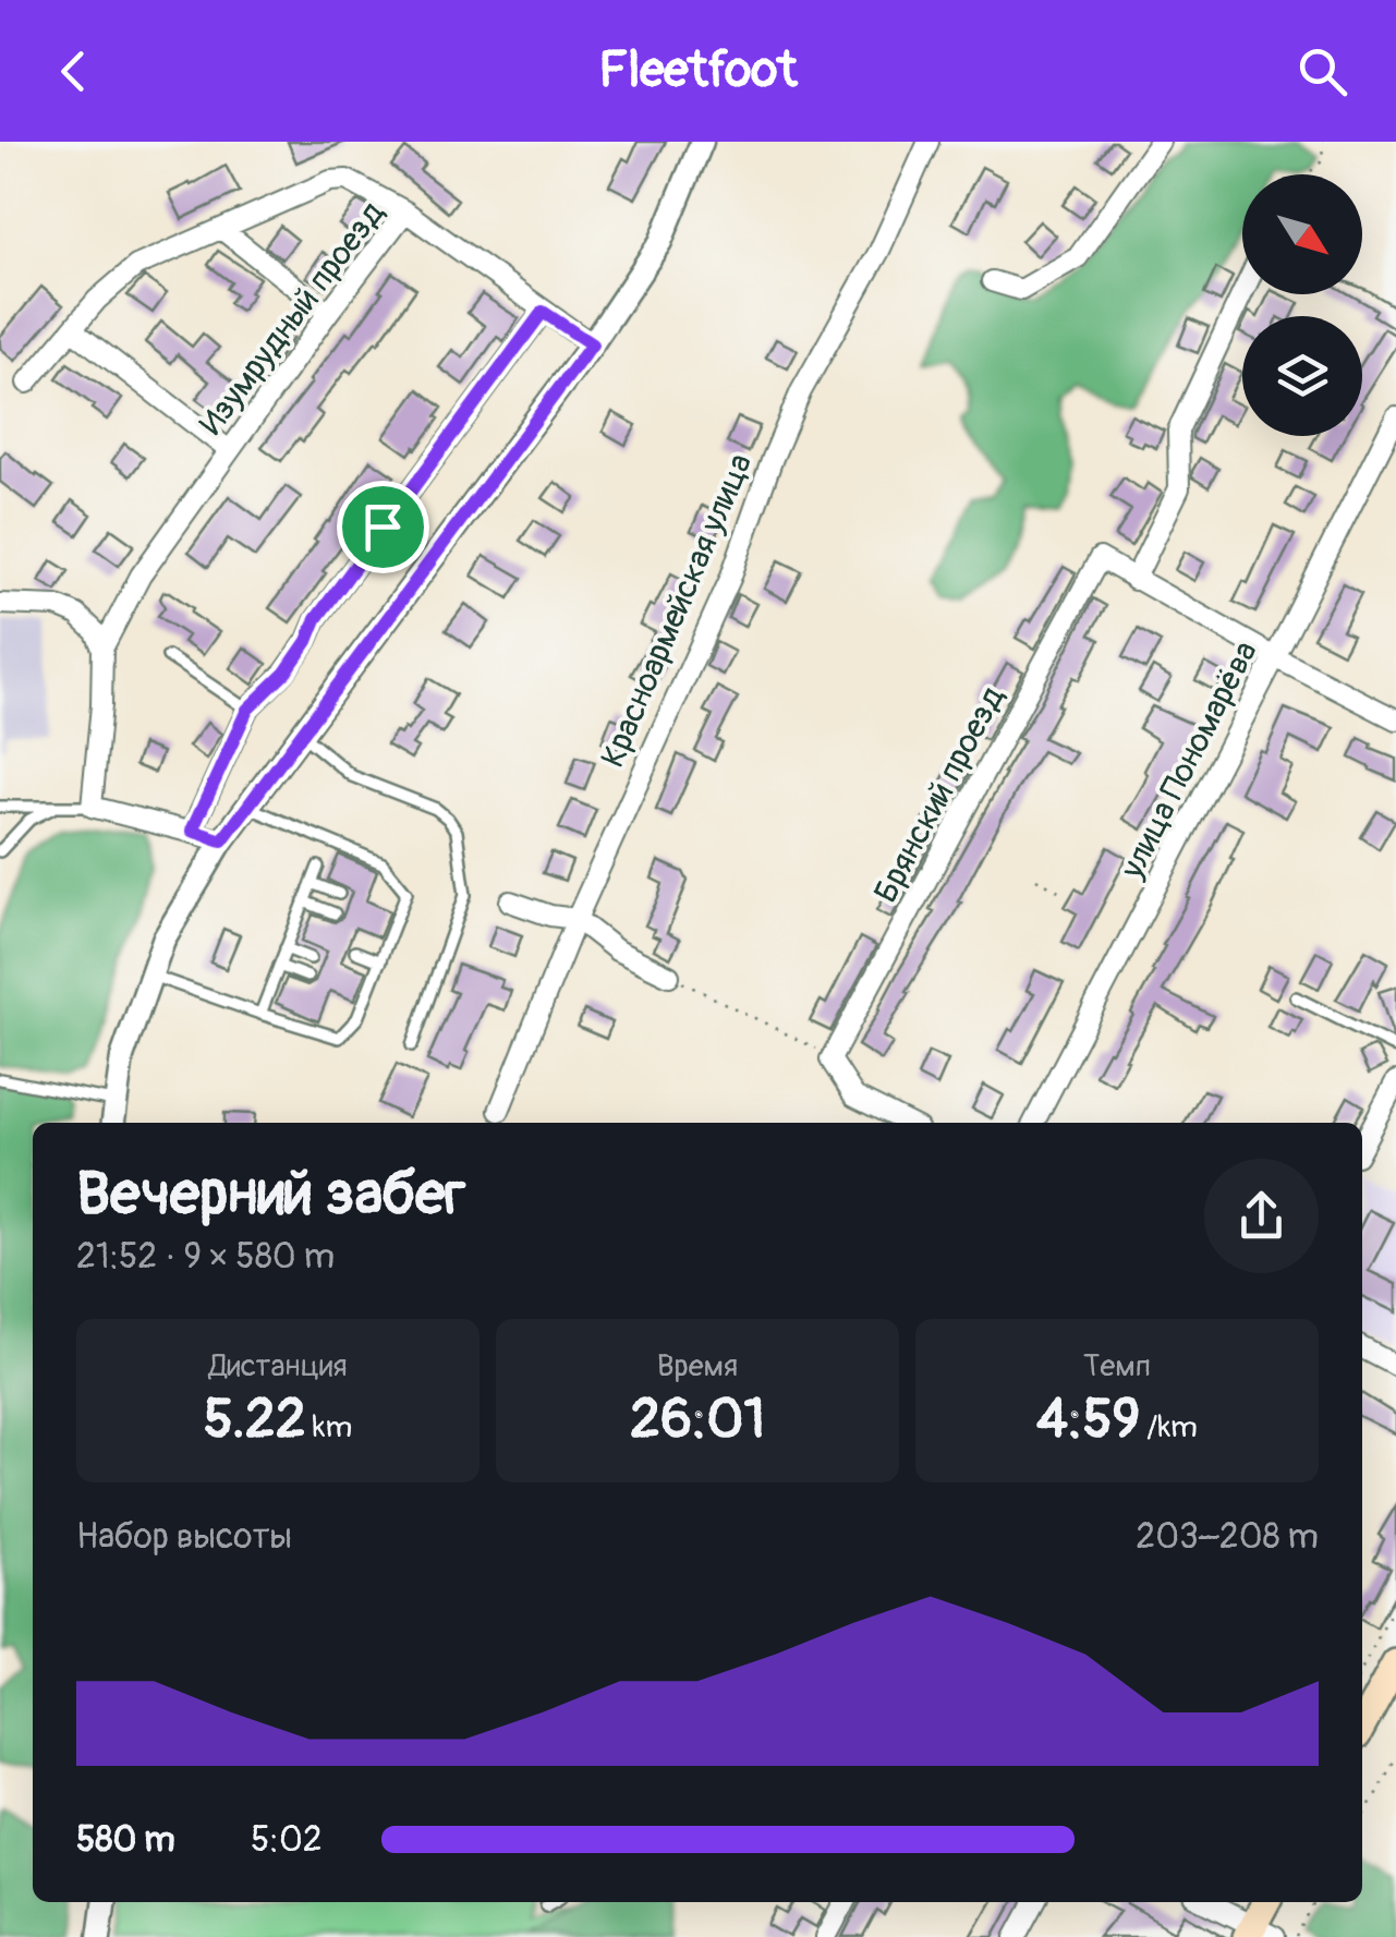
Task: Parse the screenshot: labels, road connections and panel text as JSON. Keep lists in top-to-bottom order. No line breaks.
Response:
{"streets":{"street":["Изумрудный проезд","Красноармейская улица","улица Пономарёва","Брянский проезд"]},"north":"bottom right","page":{"header":"Fleetfoot","heading":["Вечерний забег","21:52 · 9 × 580 m"],"stats":[["Дистанция","5.22 km"],["Время","26:01"],["Темп","4:59 /km"]],"chart":["Набор высоты","203–208 m"],"list":[{"name":"580 m","note":"5:02"}]}}
